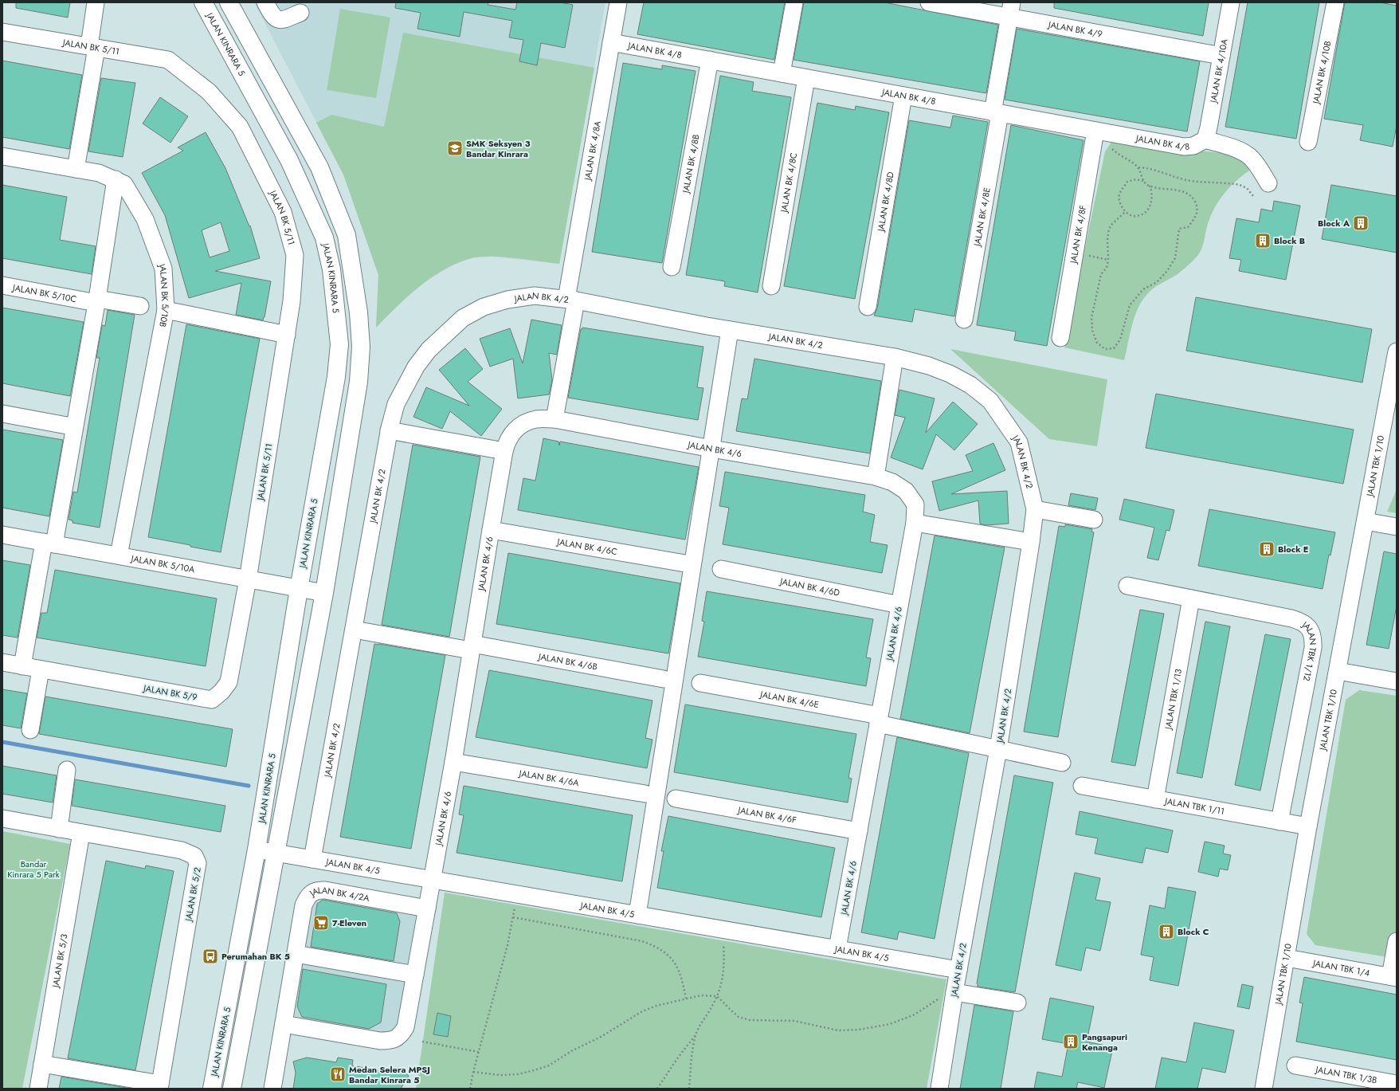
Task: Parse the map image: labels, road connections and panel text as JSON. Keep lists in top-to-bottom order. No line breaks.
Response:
{"streets":{"main road":["JALAN KINRARA 5"],"street":["JALAN BK 4/9","JALAN BK 5/11","JALAN BK 4/8","JALAN BK 4/10A","JALAN BK 4/10B","JALAN BK 4/8A","JALAN BK 4/8B","JALAN BK 4/8C","JALAN BK 4/8D","JALAN BK 4/8E","JALAN BK 4/8F","JALAN BK 5/10C","JALAN BK 5/10B","JALAN BK 4/2","JALAN BK 4/6","JALAN TBK 1/10","JALAN BK 4/6C","JALAN BK 5/10A","JALAN BK 4/6D","JALAN TBK 1/12","JALAN BK 4/6B","JALAN BK 5/9","JALAN TBK 1/13","JALAN BK 4/6E","JALAN BK 4/6A","JALAN TBK 1/11","JALAN BK 4/6F","JALAN BK 4/5","JALAN BK 5/2","JALAN BK 4/2A","JALAN BK 5/3","JALAN TBK 1/4","JALAN TBK 1/3B"]},"crossings":[["JALAN BK 4/9","JALAN BK 4/10A"],["JALAN BK 4/9","JALAN BK 4/8E"],["JALAN KINRARA 5","JALAN BK 5/10A"],["JALAN KINRARA 5","JALAN BK 4/5"],["JALAN BK 5/11","JALAN BK 5/10A"],["JALAN BK 5/11","JALAN BK 5/9"],["JALAN BK 4/8","JALAN BK 4/10A"],["JALAN BK 4/8","JALAN BK 4/8A"],["JALAN BK 4/8","JALAN BK 4/8B"],["JALAN BK 4/8","JALAN BK 4/8C"],["JALAN BK 4/8","JALAN BK 4/8D"],["JALAN BK 4/8","JALAN BK 4/8E"],["JALAN BK 4/8","JALAN BK 4/8F"],["JALAN BK 4/8A","JALAN BK 4/2"],["JALAN BK 4/8A","JALAN BK 4/6"],["JALAN BK 5/10B","JALAN BK 5/10A"],["JALAN BK 4/2","JALAN BK 4/6B"],["JALAN BK 4/2","JALAN BK 4/6E"],["JALAN BK 4/2","JALAN BK 4/5"],["JALAN BK 4/6","JALAN BK 4/6C"],["JALAN BK 4/6","JALAN BK 4/6D"],["JALAN BK 4/6","JALAN BK 4/6B"],["JALAN BK 4/6","JALAN BK 4/6E"],["JALAN BK 4/6","JALAN BK 4/6A"],["JALAN BK 4/6","JALAN BK 4/6F"],["JALAN BK 4/6","JALAN BK 4/5"],["JALAN TBK 1/10","JALAN TBK 1/11"],["JALAN TBK 1/10","JALAN TBK 1/4"],["JALAN BK 5/10A","JALAN BK 5/9"],["JALAN TBK 1/12","JALAN TBK 1/13"],["JALAN TBK 1/12","JALAN TBK 1/11"],["JALAN TBK 1/13","JALAN TBK 1/11"],["JALAN BK 5/2","JALAN BK 5/3"]],"parks":["Bandar Kinrara 5 Park"],"places":{"school or university":["SMK Seksyen 3 Bandar Kinrara"],"building":["Block A","Block B","Block E","Block C","Pangsapuri Kenanga"],"supermarket":["7-Eleven"],"bus stop":["Perumahan BK 5"],"restaurant":["Medan Selera MPSJ Bandar Kinrara 5"]}}
